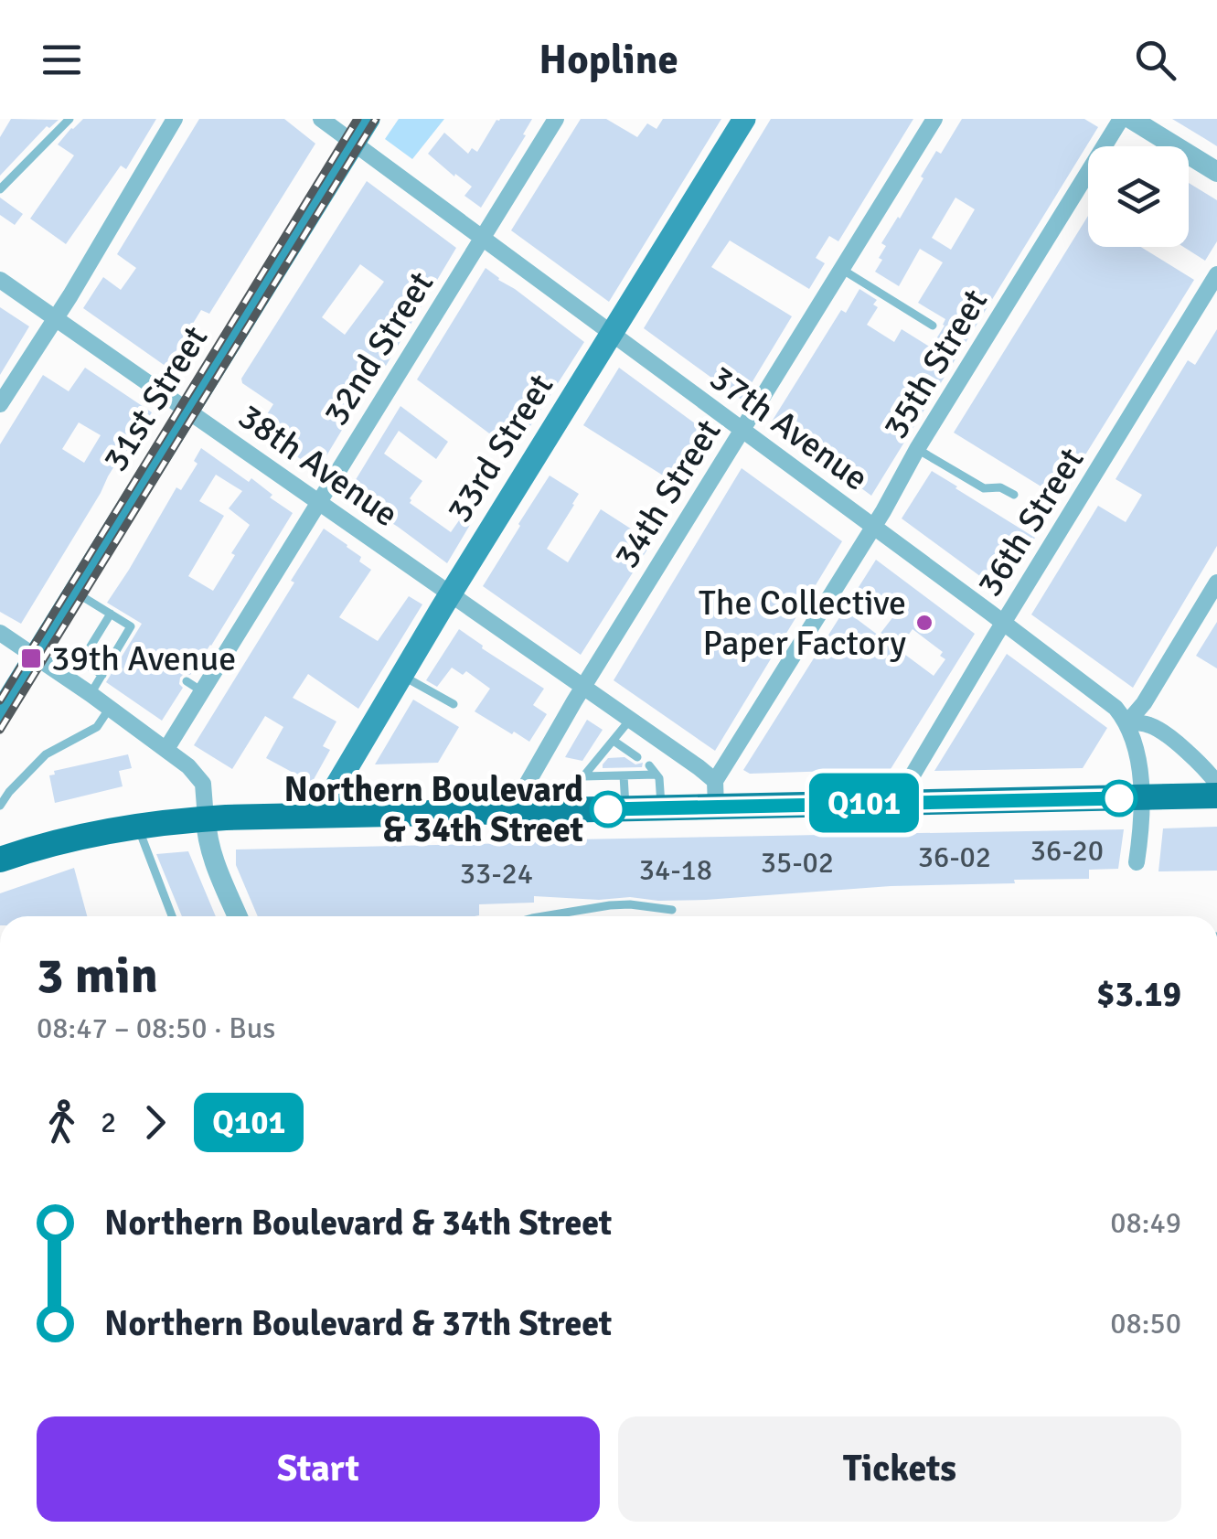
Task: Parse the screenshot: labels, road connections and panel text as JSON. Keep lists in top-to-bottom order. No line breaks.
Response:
{"streets":{"main road":["31st Street","33rd Street"],"street":["32nd Street","35th Street","37th Avenue","38th Avenue","34th Street","36th Street"]},"crossings":[["32nd Street","37th Avenue"],["32nd Street","38th Avenue"],["35th Street","37th Avenue"],["35th Street","38th Avenue"],["31st Street","37th Avenue"],["31st Street","38th Avenue"],["37th Avenue","33rd Street"],["37th Avenue","34th Street"],["37th Avenue","36th Street"],["33rd Street","38th Avenue"],["38th Avenue","34th Street"]],"places":{"other":["The Collective Paper Factory","Northern Boulevard & 34th Street"],"transit":["39th Avenue"]},"lines":["bus line Q101"],"house_numbers":["36-20","36-02","35-02","34-18","33-24"],"page":{"header":"Hopline","on_map":"Q101","heading":["3 min","08:47 – 08:50 · Bus","$3.19"],"legs":["2","Q101"],"list":[{"name":"Northern Boulevard & 34th Street","value":"08:49"},{"name":"Northern Boulevard & 37th Street","value":"08:50"}],"buttons":["Start","Tickets"]}}
